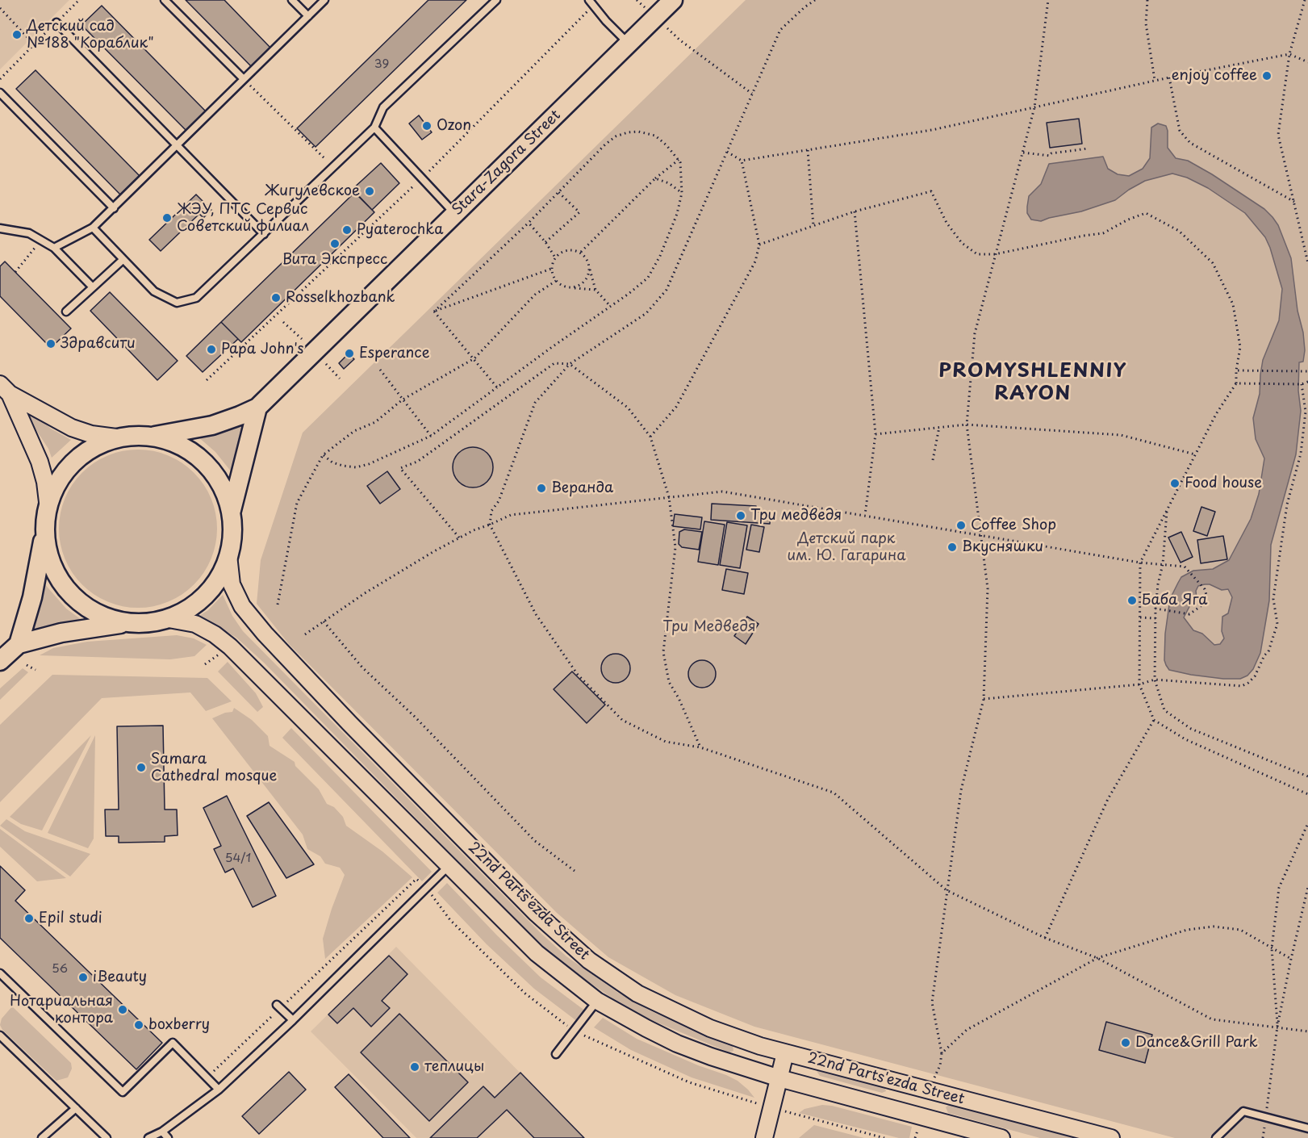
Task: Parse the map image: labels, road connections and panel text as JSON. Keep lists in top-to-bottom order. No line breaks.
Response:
{"streets":{"main road":["Stara-Zagora Street"],"street":["22nd Parts'ezda Street"]},"districts":["PROMYSHLENNIY RAYON"],"parks":["Детский парк им. Ю. Гагарина","Три Медведя"],"places":["Детский сад №188 \"Кораблик\"","enjoy coffee","Ozon","Жигулевское","ЖЭУ, ПТС Сервис Советский филиал","Pyaterochka","Вита Экспресс","Rosselkhozbank","Здравсити","Papa John's","Esperance","Food house","Веранда","Три медведя","Coffee Shop","Вкусняшки","Баба Яга","Samara Cathedral mosque","Epil studi","iBeauty","Нотариальная контора","boxberry","Dance&Grill Park","теплицы"],"house_numbers":["39","54/1","56"]}
